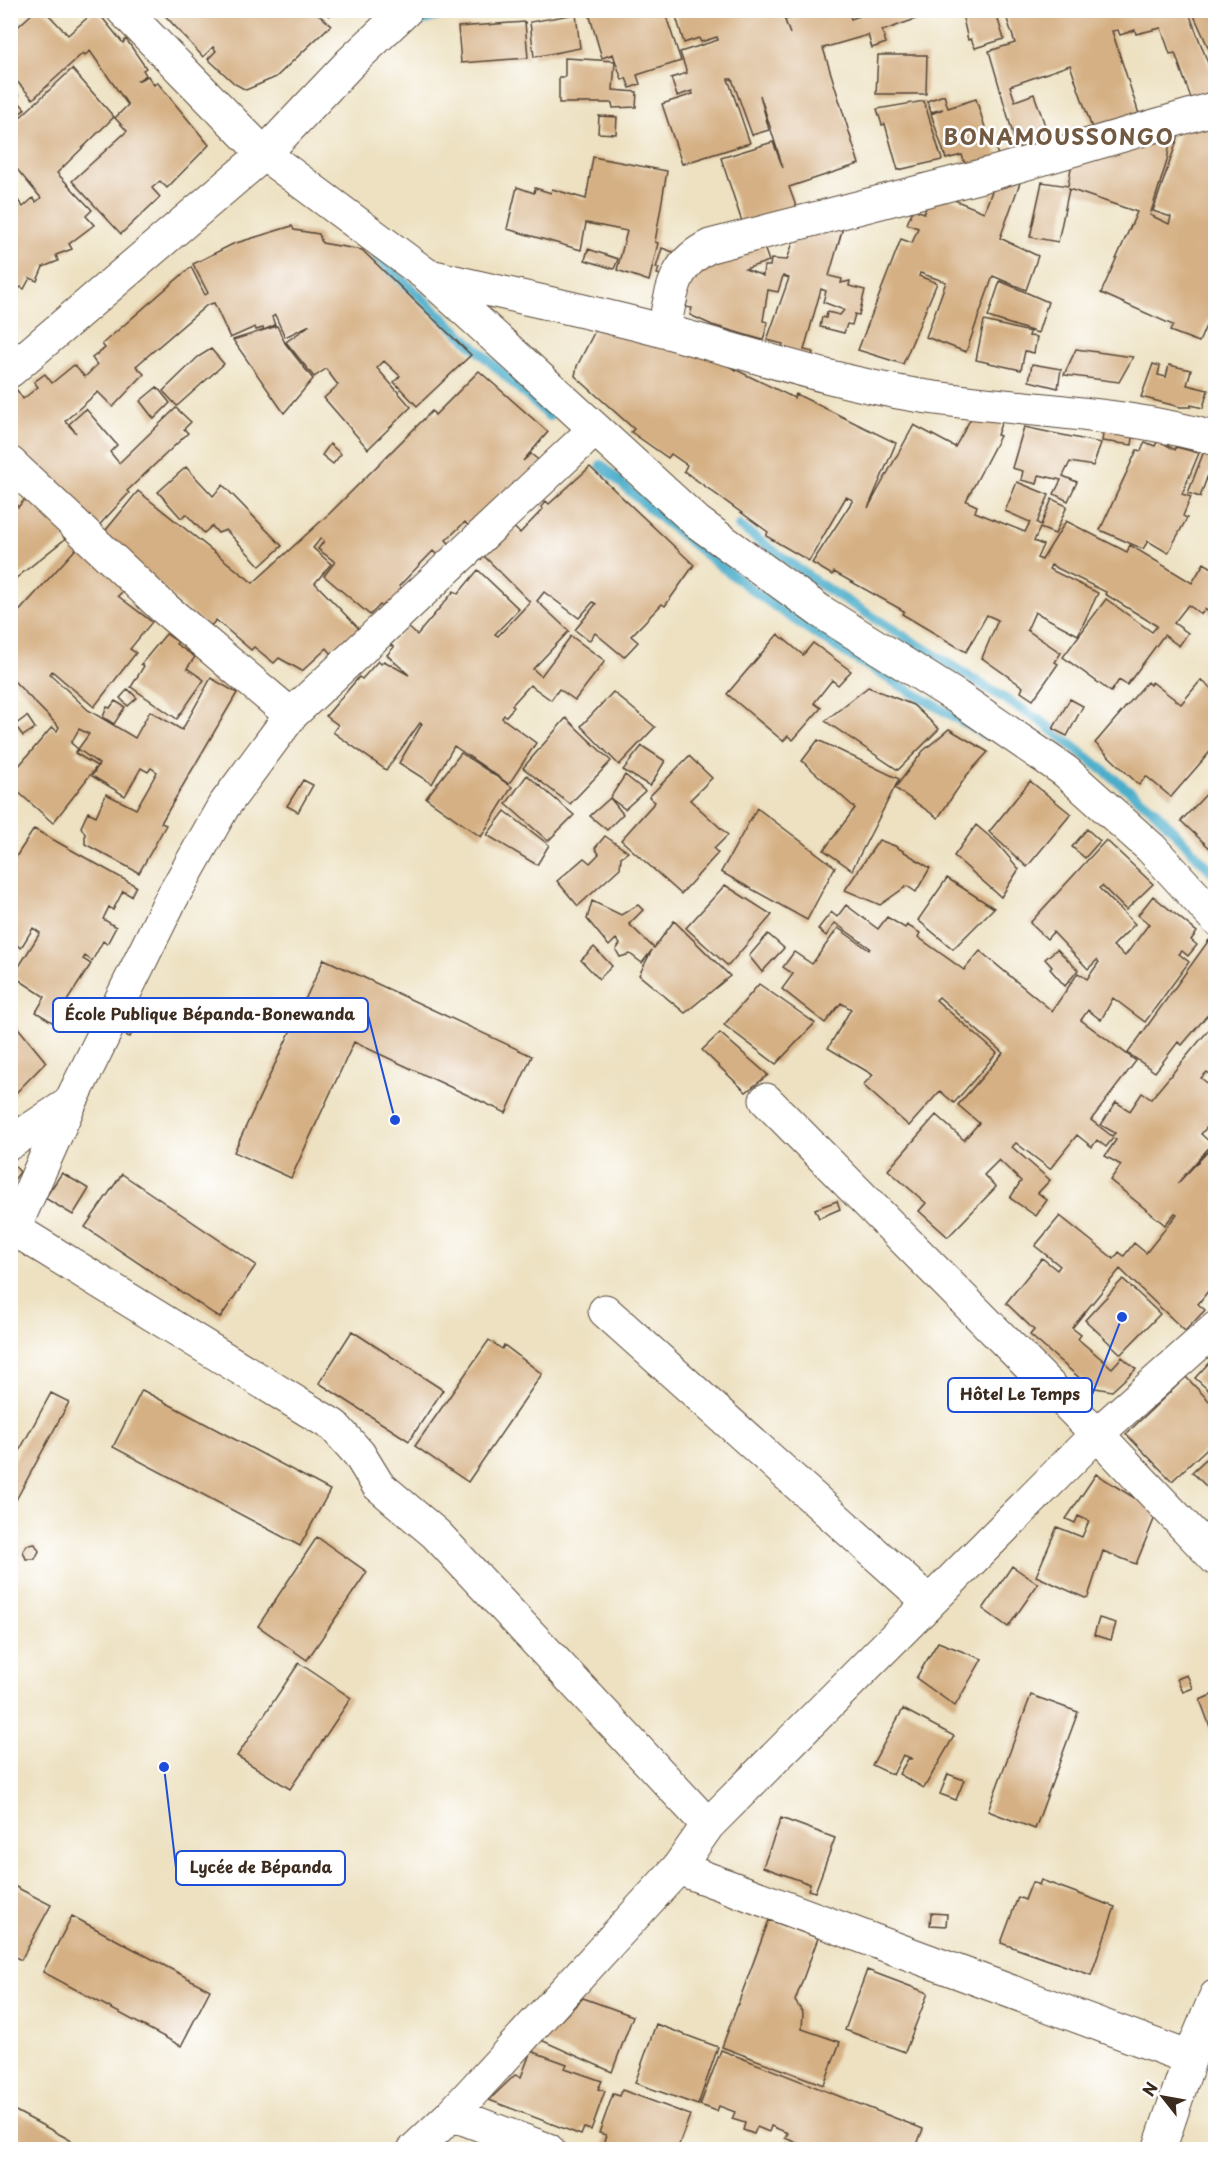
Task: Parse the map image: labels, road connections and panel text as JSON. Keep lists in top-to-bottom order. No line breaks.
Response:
{"districts":["BONAMOUSSONGO"],"places":["École Publique Bépanda-Bonewanda","Hôtel Le Temps","Lycée de Bépanda"],"north":"top left"}
